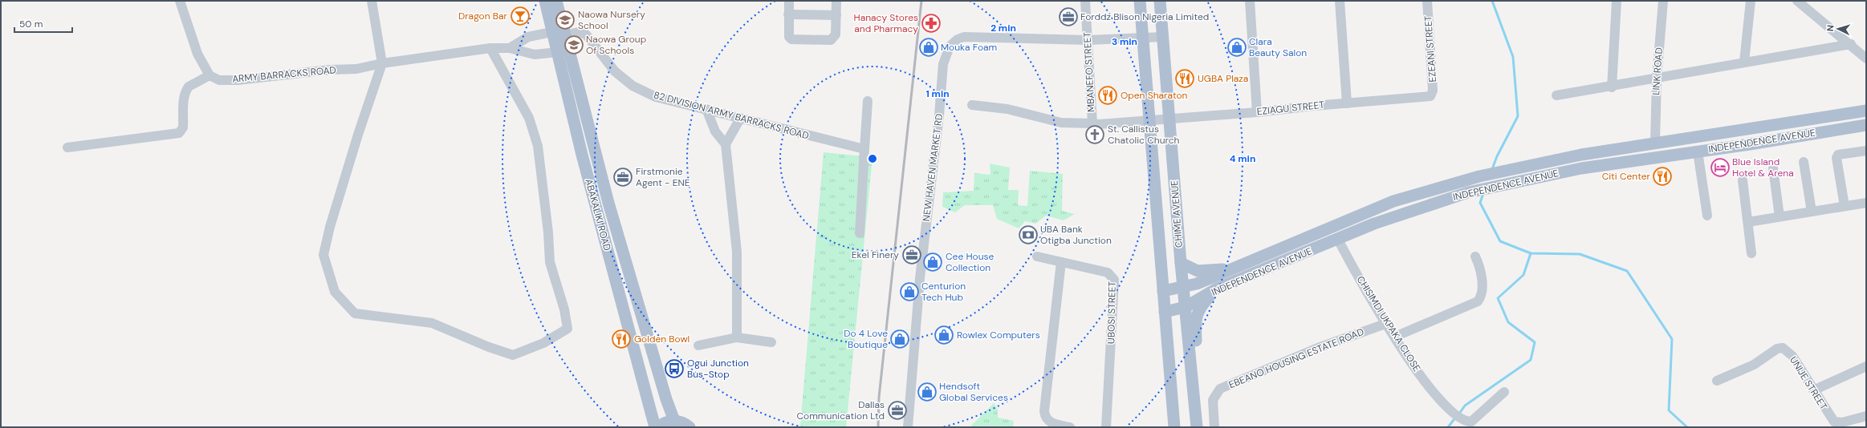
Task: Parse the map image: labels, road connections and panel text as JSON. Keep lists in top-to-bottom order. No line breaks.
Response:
{"streets":{"main road":["INDEPENDENCE AVENUE","CHIME AVENUE","ABAKALIKI ROAD"],"street":["EZEANI STREET","LINK ROAD","MBANEFO STREET","ARMY BARRACKS ROAD","EZIAGU STREET","82 DIVISION ARMY BARRACKS ROAD","NEW HAVEN MARKET RD","UBOSI STREET","CHISIMDI UKPAKA CLOSE","EBEANO HOUSING ESTATE ROAD","UNIJE STREET"]},"crossings":[["EZEANI STREET","EZIAGU STREET"],["LINK ROAD","INDEPENDENCE AVENUE"],["MBANEFO STREET","EZIAGU STREET"],["MBANEFO STREET","NEW HAVEN MARKET RD"],["MBANEFO STREET","CHIME AVENUE"],["ARMY BARRACKS ROAD","82 DIVISION ARMY BARRACKS ROAD"],["ARMY BARRACKS ROAD","ABAKALIKI ROAD"],["EZIAGU STREET","CHIME AVENUE"],["82 DIVISION ARMY BARRACKS ROAD","ABAKALIKI ROAD"],["INDEPENDENCE AVENUE","CHIME AVENUE"],["INDEPENDENCE AVENUE","CHISIMDI UKPAKA CLOSE"],["NEW HAVEN MARKET RD","CHIME AVENUE"],["CHISIMDI UKPAKA CLOSE","EBEANO HOUSING ESTATE ROAD"]],"places":{"bar":["Dragon Bar"],"office":["Forddz Blison Nigeria Limited","Firstmonie Agent - ENE","Ekel Finery","Dallas Communication Ltd"],"school or university":["Naowa Nursery School","Naowa Group Of Schools"],"pharmacy":["Hanacy Stores and Pharmacy"],"shop":["Mouka Foam","Clara Beauty Salon","Cee House Collection","Centurion Tech Hub","Rowlex Computers","Do 4 Love Boutique","Hendsoft Global Services"],"restaurant":["UGBA Plaza","Open Sharaton","Citi Center","Golden Bowl"],"church":["St. Callistus Chatolic Church"],"hotel":["Blue Island Hotel & Arena"],"bank":["UBA Bank Otigba Junction"],"bus stop":["Ogui Junction Bus-Stop"]},"scale_bar":"50 m","north":"left","rings":["2 min","3 min","1 min","4 min"]}
